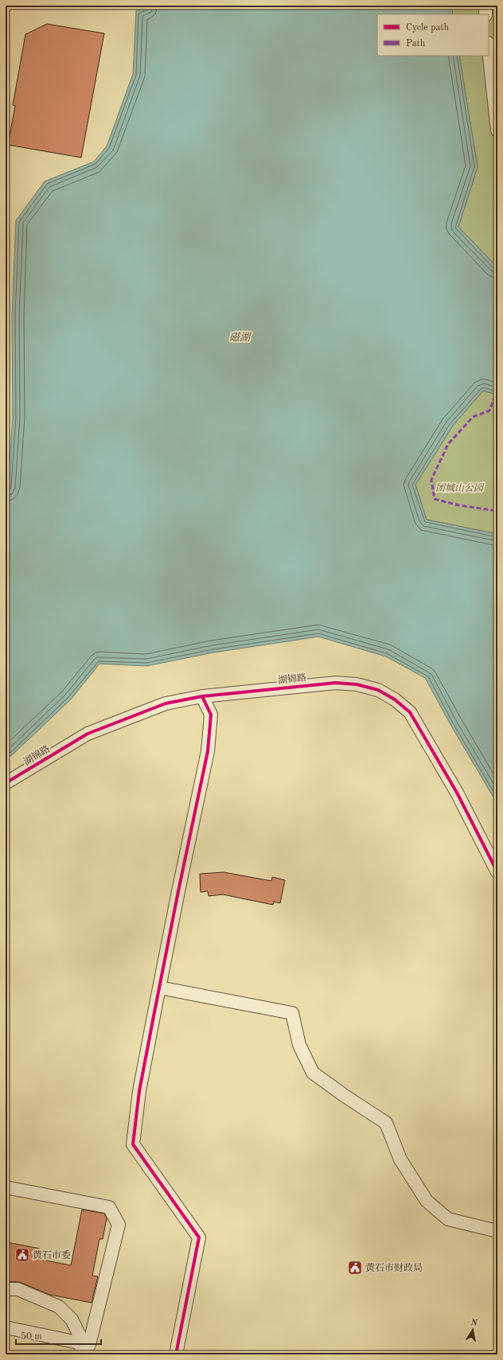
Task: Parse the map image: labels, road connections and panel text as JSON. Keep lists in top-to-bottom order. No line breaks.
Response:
{"streets":{"street":["湖锦路"]},"water":["磁湖"],"parks":["团城山公园"],"places":{"public building":["黄石市委","黄石市财政局"]},"legend":["Cycle path","Path"],"scale_bar":"50 m","north":"top"}
